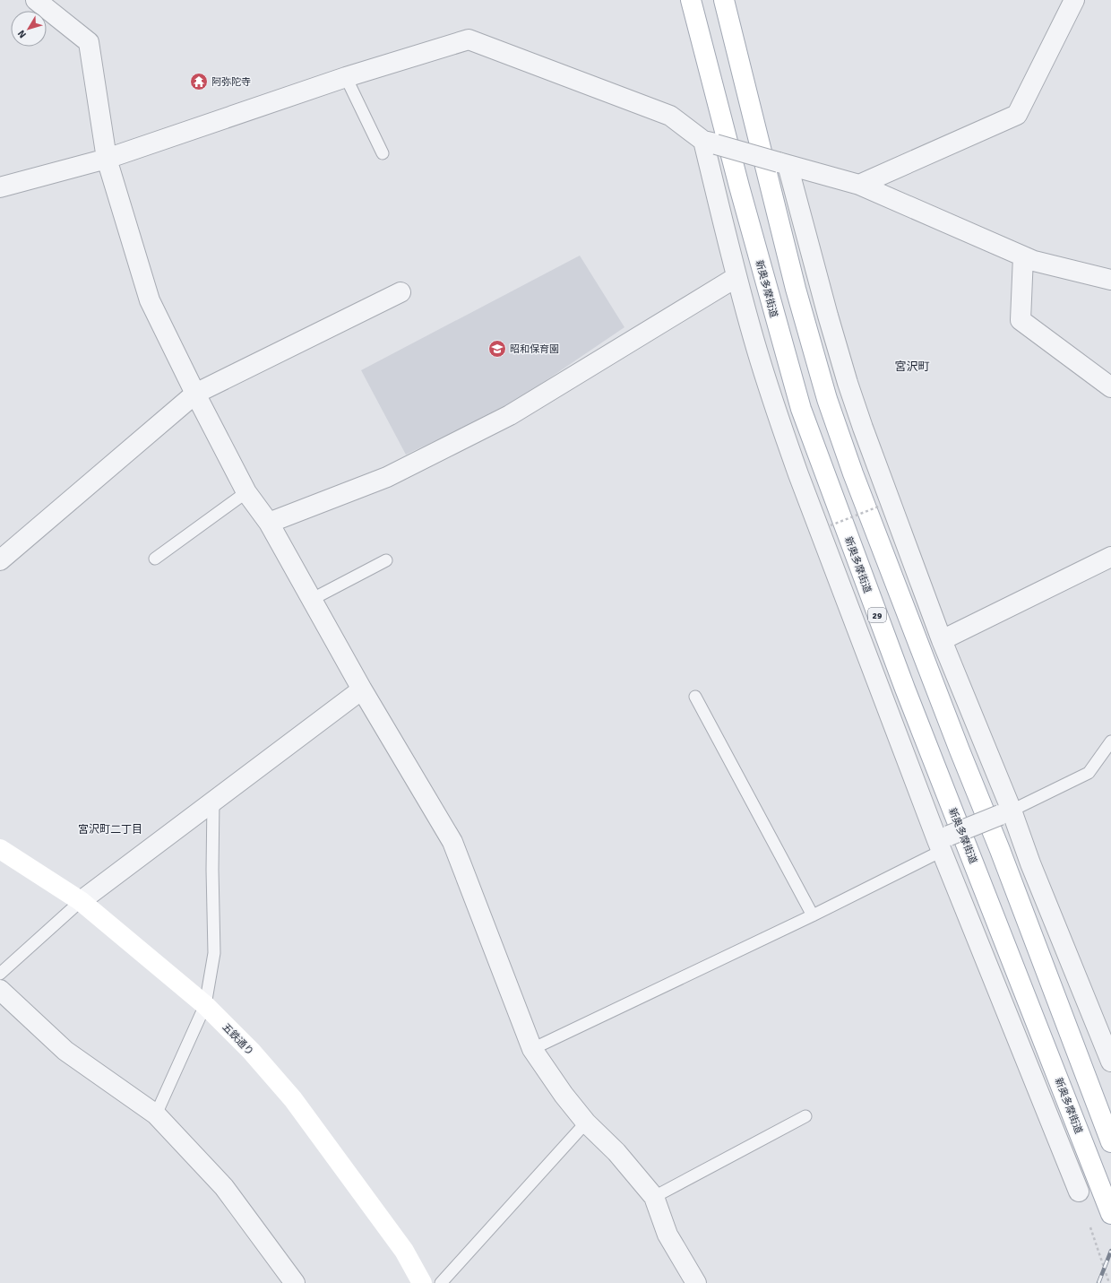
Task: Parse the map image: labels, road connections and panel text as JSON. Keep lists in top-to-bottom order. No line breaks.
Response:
{"streets":{"main road":["新奥多摩街道","29","五鉄通り"]},"districts":["宮沢町","宮沢町二丁目"],"places":{"temple":["阿弥陀寺"],"school or university":["昭和保育園"]},"north":"bottom left"}
